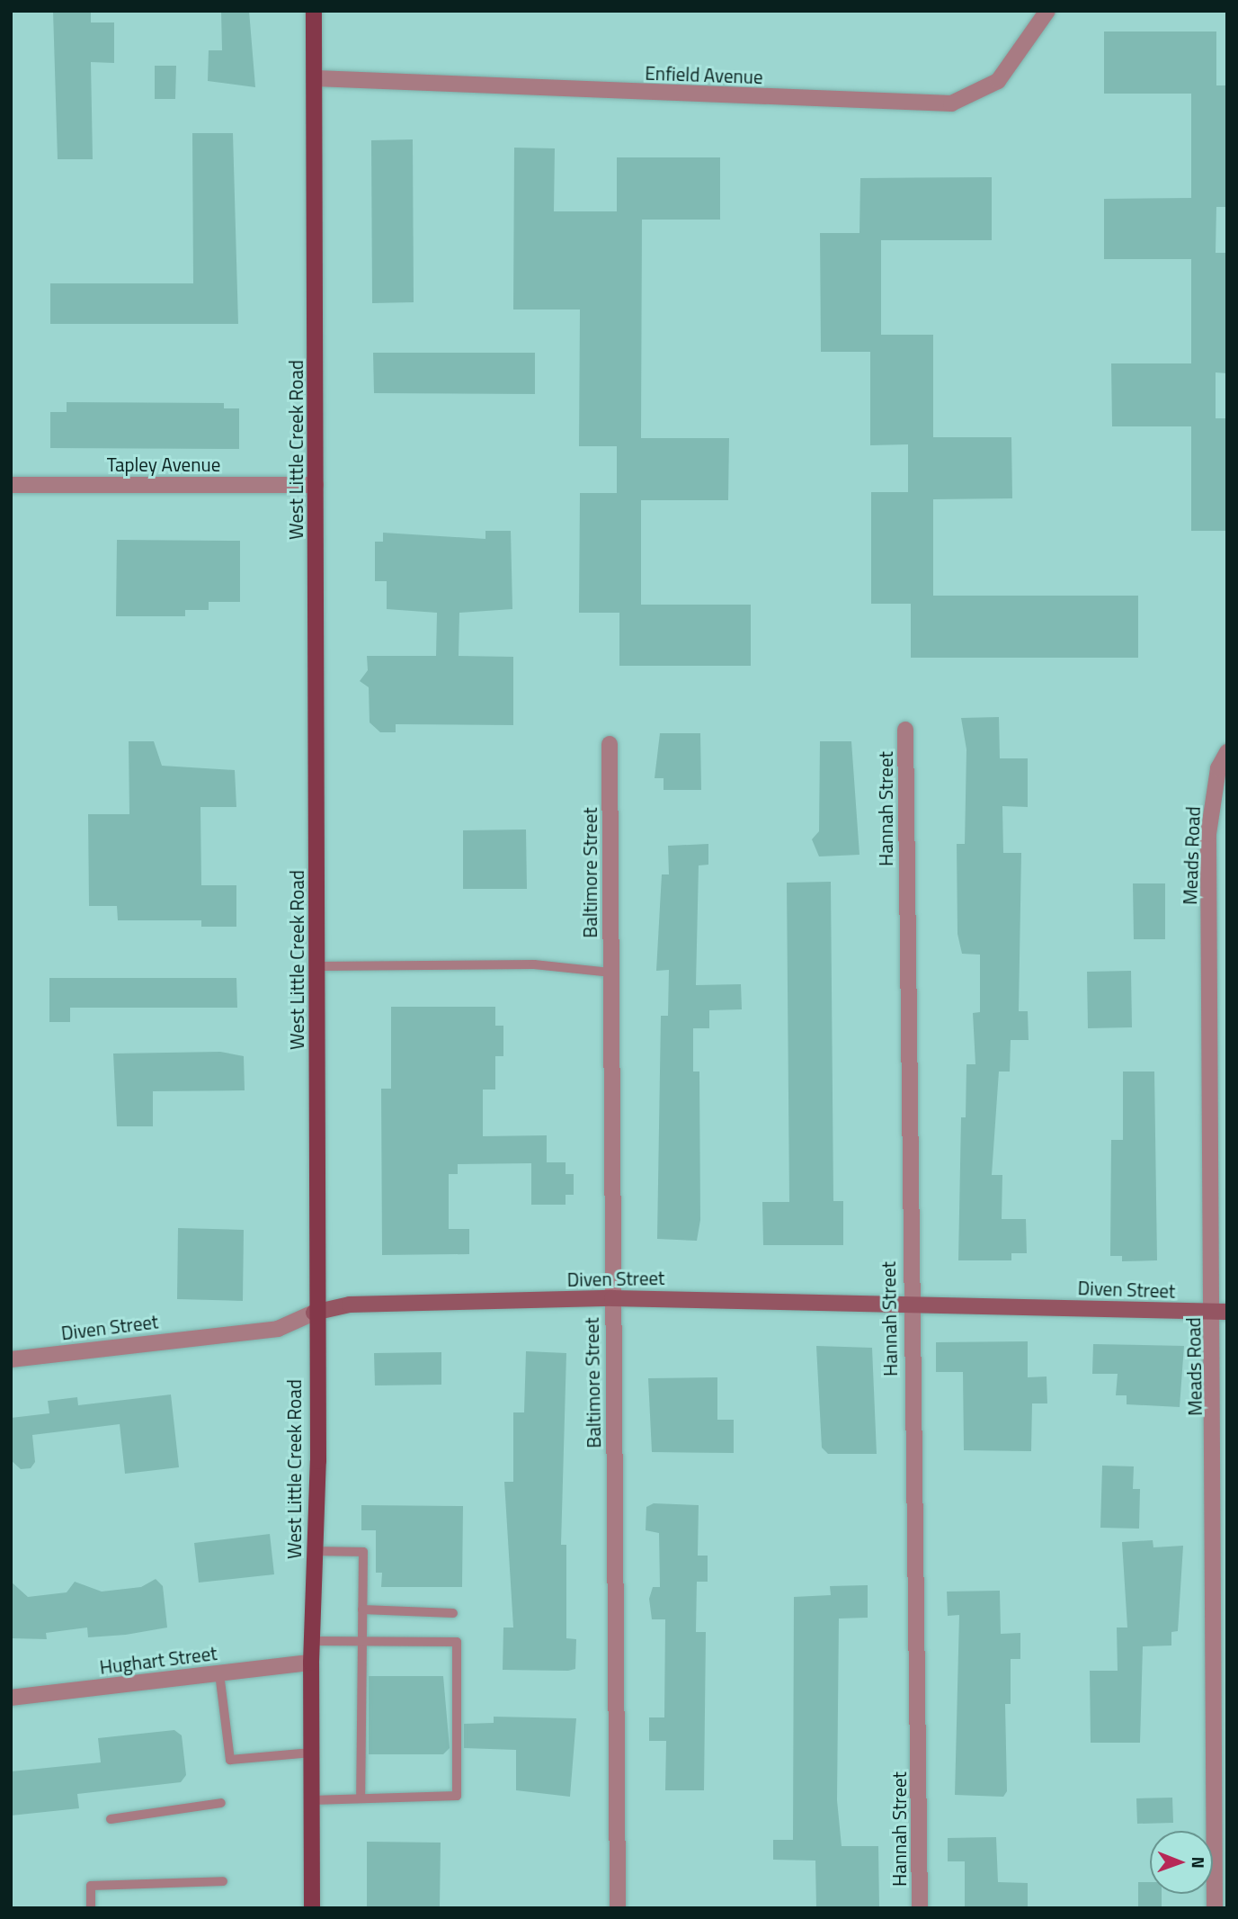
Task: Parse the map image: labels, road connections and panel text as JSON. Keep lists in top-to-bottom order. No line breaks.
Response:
{"streets":{"main road":["West Little Creek Road","Diven Street"],"street":["Enfield Avenue","Tapley Avenue","Hannah Street","Meads Road","Baltimore Street","Hughart Street"]},"crossings":[["Enfield Avenue","West Little Creek Road"],["West Little Creek Road","Tapley Avenue"],["West Little Creek Road","Diven Street"],["West Little Creek Road","Hughart Street"],["Hannah Street","Diven Street"],["Meads Road","Diven Street"],["Baltimore Street","Diven Street"]],"north":"right"}
